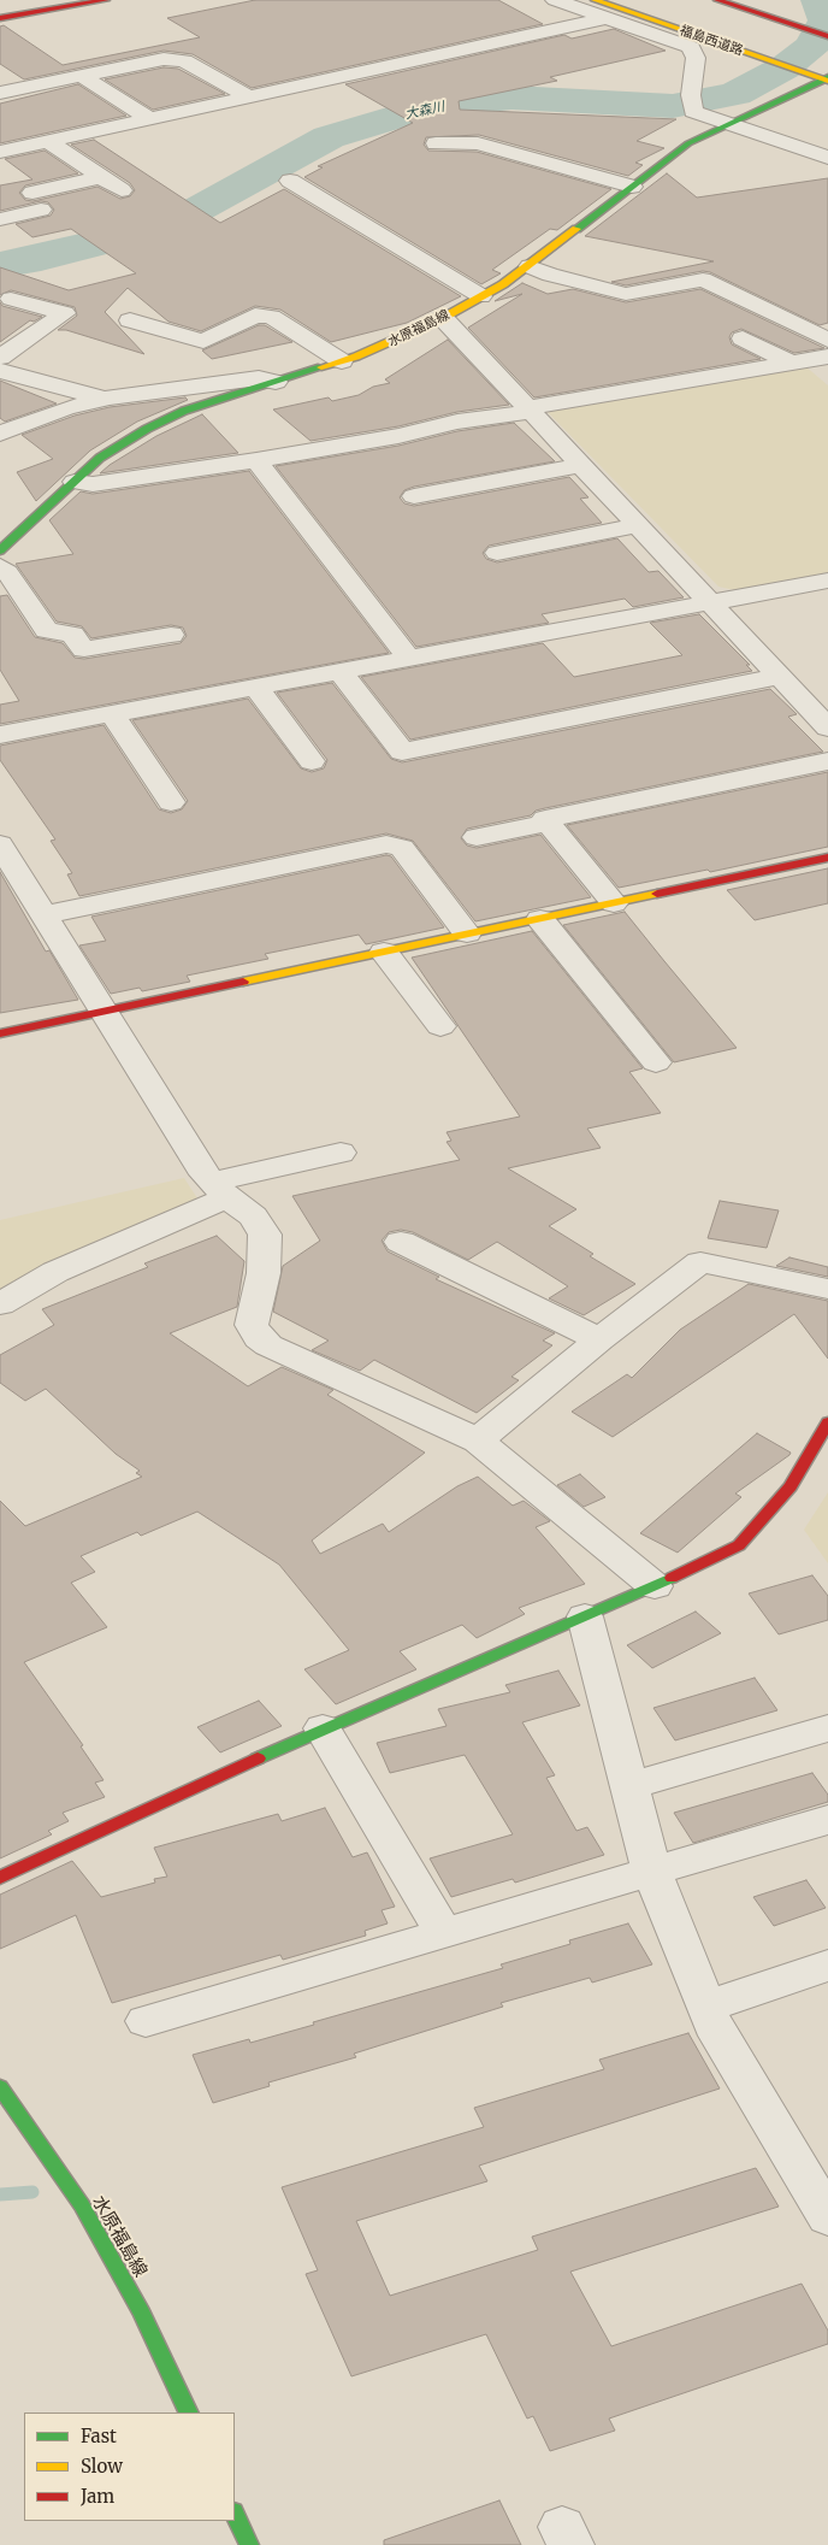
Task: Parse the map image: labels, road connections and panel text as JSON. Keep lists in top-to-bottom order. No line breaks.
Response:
{"streets":{"main road":["福島西道路","水原福島線"]},"crossings":[["福島西道路","水原福島線"]],"water":["大森川"],"legend":["Fast","Slow","Jam"]}
